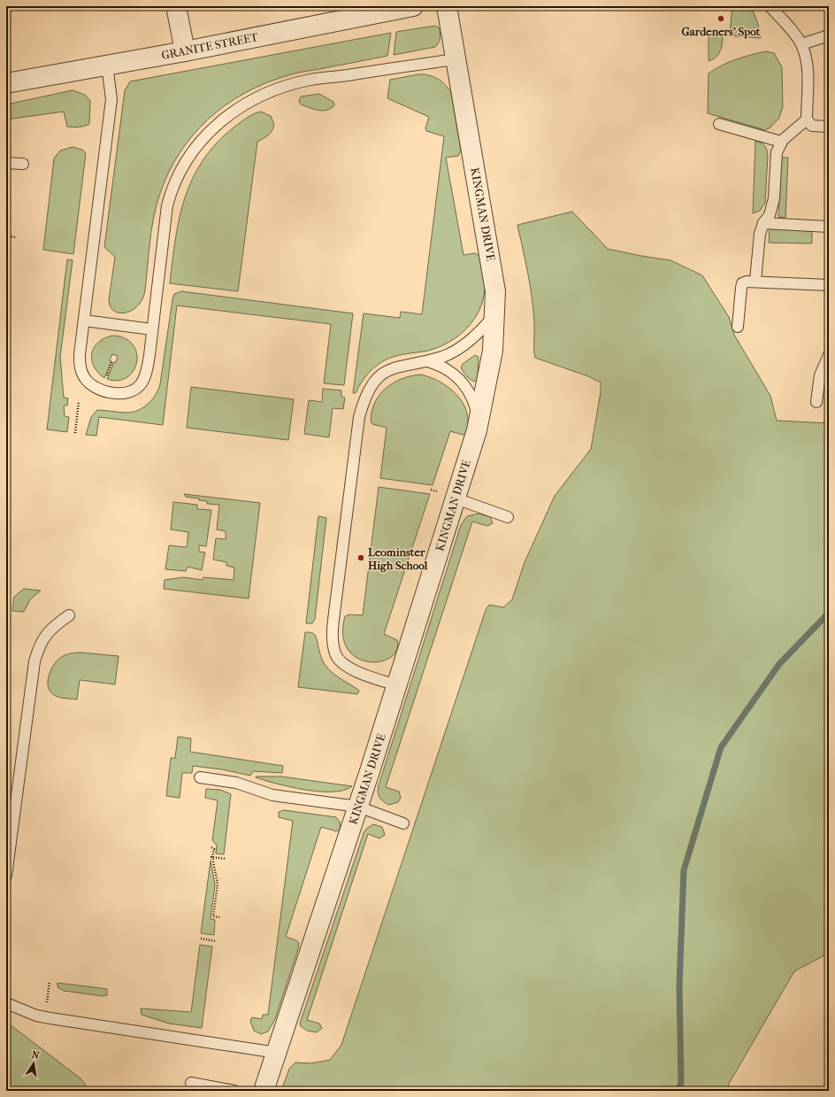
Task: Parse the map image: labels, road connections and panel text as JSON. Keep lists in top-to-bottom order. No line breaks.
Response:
{"streets":{"street":["GRANITE STREET","KINGMAN DRIVE"]},"places":["Gardeners' Spot","Leominster High School"],"north":"top"}
